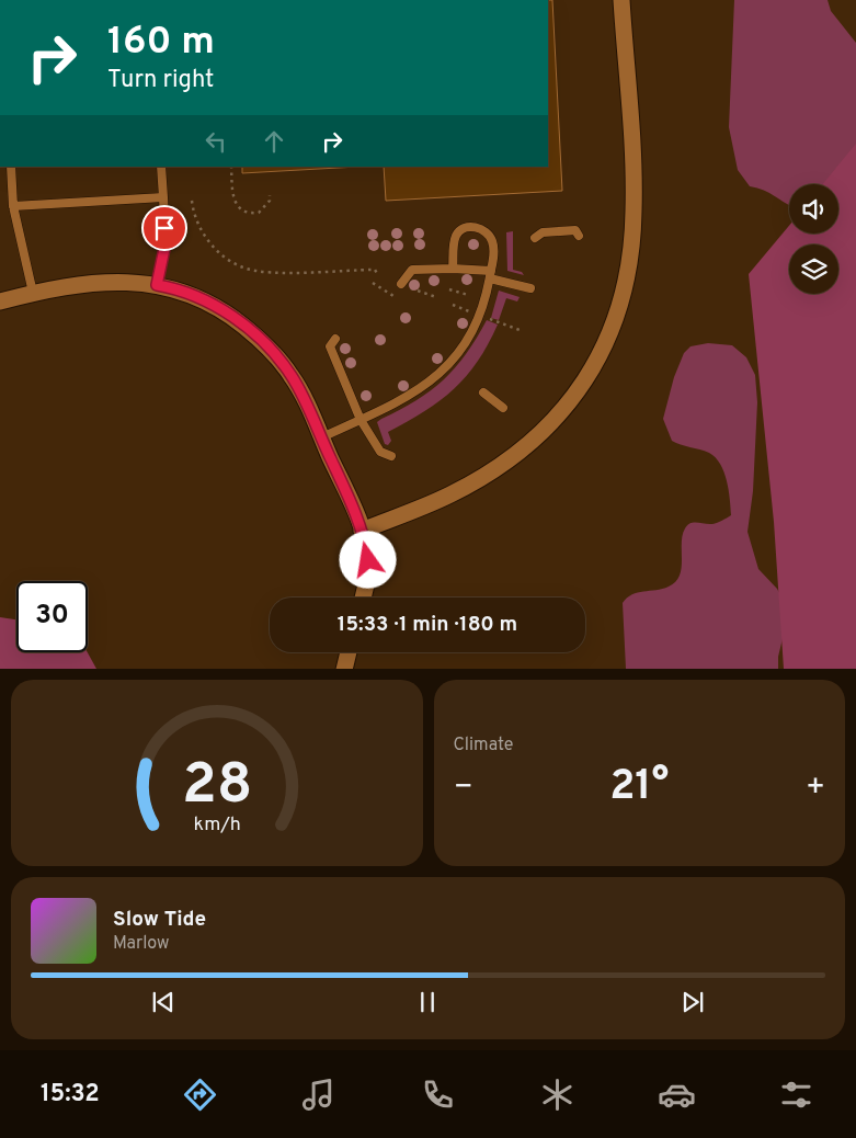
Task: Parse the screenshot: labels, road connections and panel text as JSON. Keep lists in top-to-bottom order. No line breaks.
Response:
{"page":{"turn":["160 m","Turn right"],"limit":"30","trip":"15:33 · 1 min · 180 m","tile":"Climate","heat":["−","21°","+"],"song":["Slow Tide","Marlow"],"tabs":"15:32","gauge":["28","km/h"]}}
